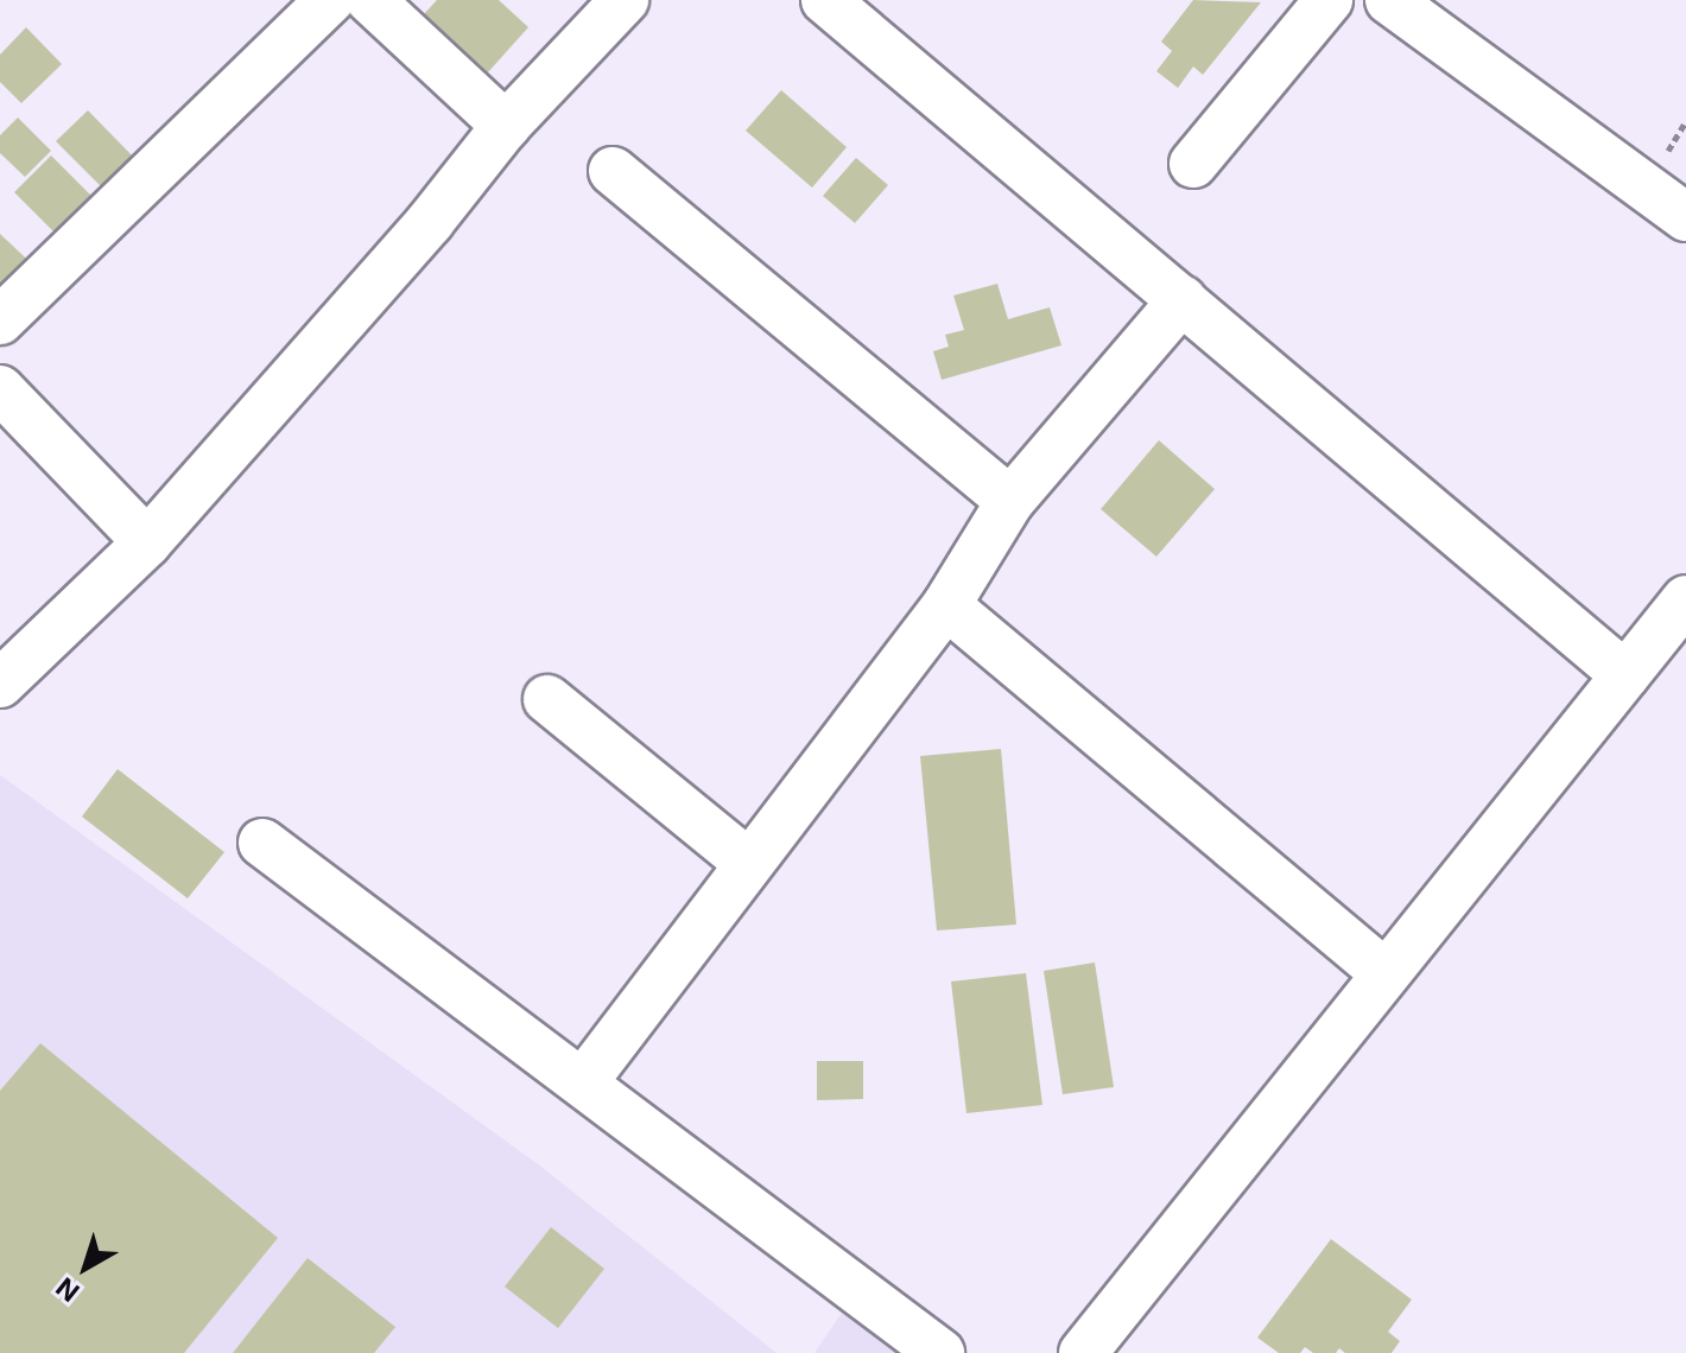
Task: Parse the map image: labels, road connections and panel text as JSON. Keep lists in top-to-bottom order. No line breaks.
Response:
{"north":"bottom left"}
